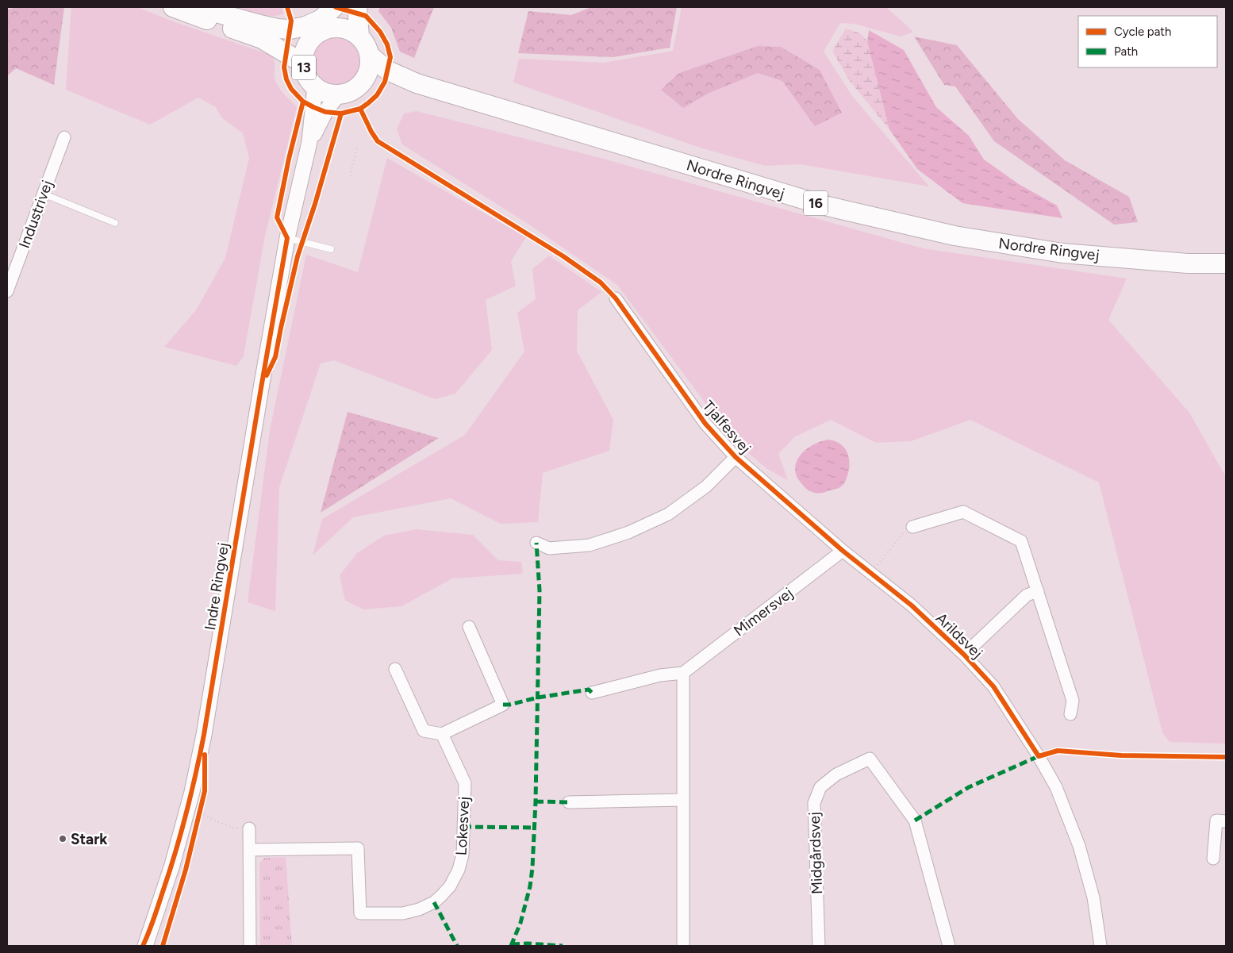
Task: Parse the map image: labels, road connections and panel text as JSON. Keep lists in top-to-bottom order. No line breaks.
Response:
{"streets":{"main road":["13","Nordre Ringvej","16"],"street":["Industrivej","Tjalfesvej","Indre Ringvej","Mimersvej","Arildsvej","Lokesvej","Midgårdsvej"]},"crossings":[["13","Nordre Ringvej"],["13","Indre Ringvej"],["Nordre Ringvej","Indre Ringvej"],["Tjalfesvej","Mimersvej"],["Tjalfesvej","Arildsvej"],["Mimersvej","Arildsvej"]],"places":["Stark"],"legend":["Cycle path","Path"]}
